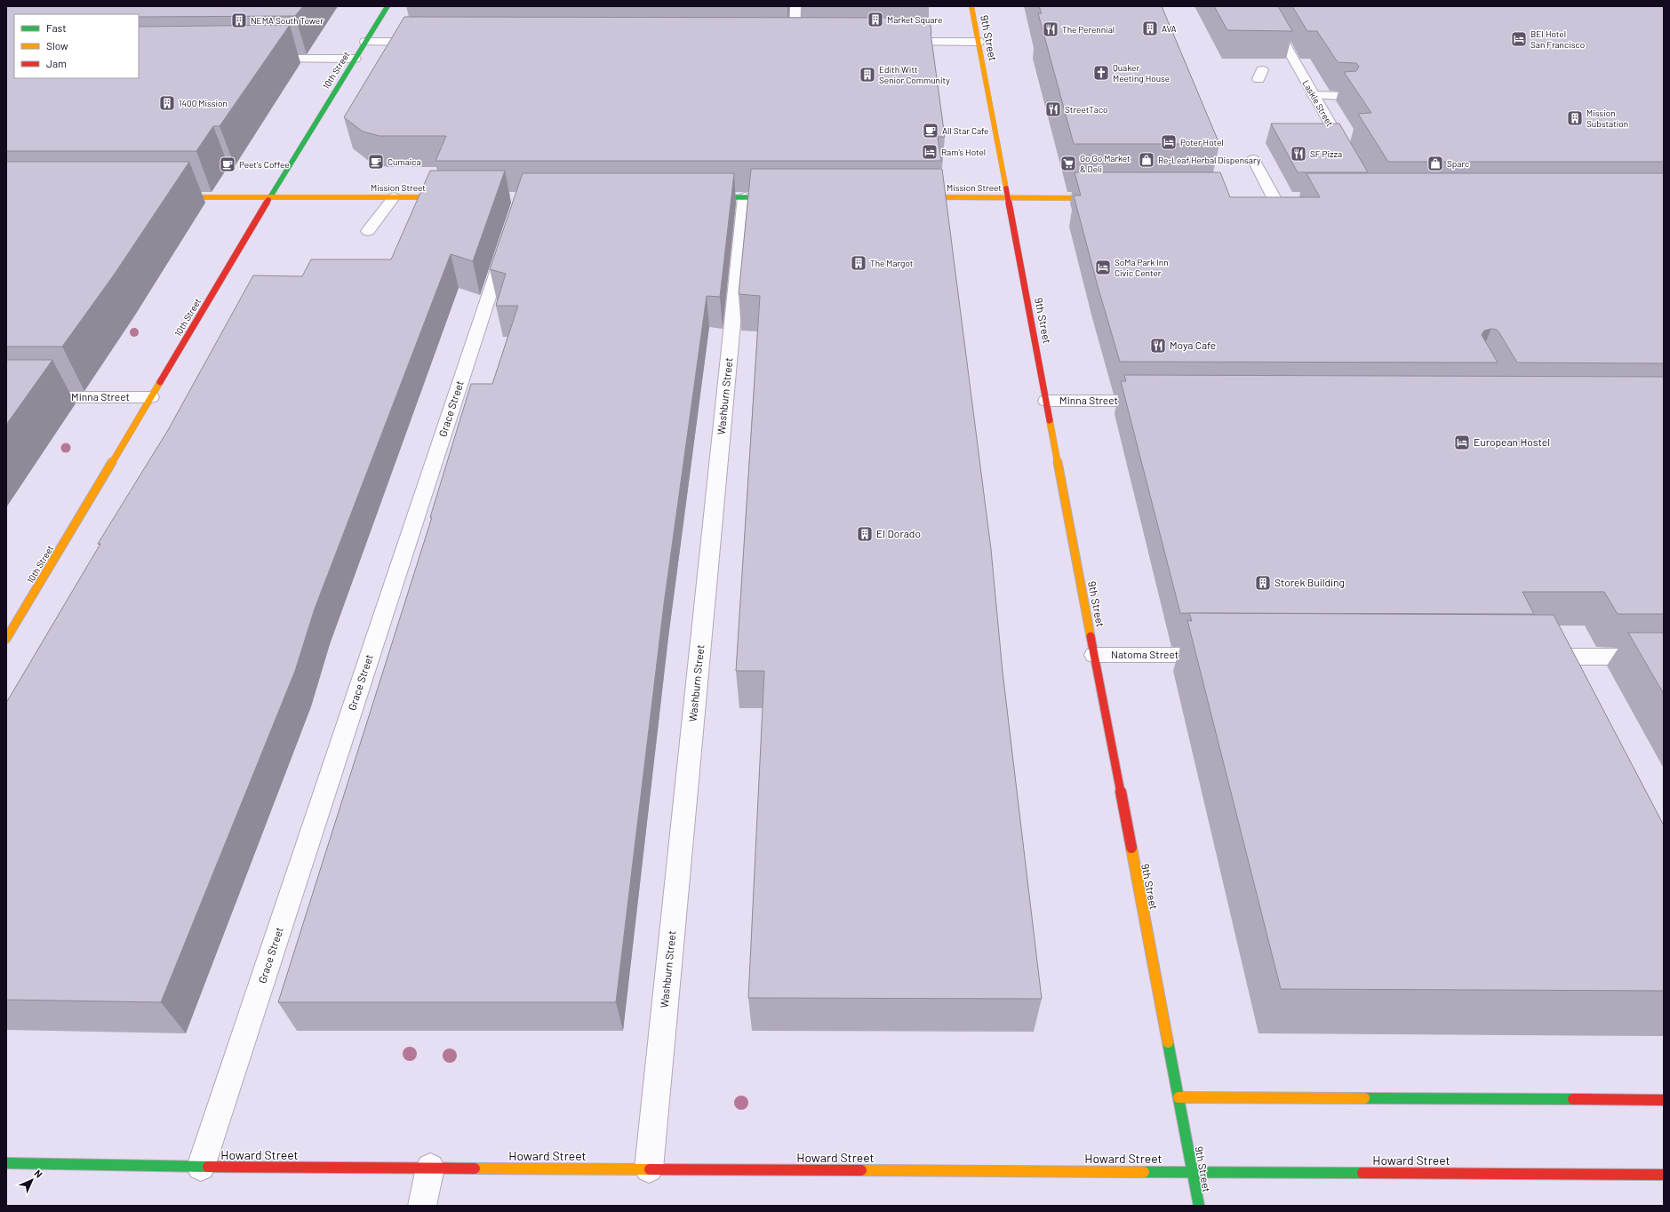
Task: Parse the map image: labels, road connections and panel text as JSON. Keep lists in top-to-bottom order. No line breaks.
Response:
{"streets":{"main road":["9th Street","10th Street","Mission Street","Howard Street"],"street":["Laskie Street","Washburn Street","Minna Street","Grace Street","Natoma Street"]},"crossings":[["9th Street","Mission Street"],["9th Street","Minna Street"],["9th Street","Natoma Street"],["9th Street","Howard Street"],["10th Street","Mission Street"],["10th Street","Minna Street"],["Washburn Street","Howard Street"],["Grace Street","Howard Street"]],"places":{"building":["Market Square","NEMA South Tower","AVA","Edith Witt Senior Community","1400 Mission","Mission Substation","The Margot","El Dorado","Storek Building"],"restaurant":["The Perennial","StreetTaco","SF Pizza","Moya Cafe"],"hotel":["BEI Hotel San Francisco","Poter Hotel","Ram’s Hotel","SoMa Park Inn Civic Center","European Hostel"],"church":["Quaker Meeting House"],"cafe":["All Star Cafe","Cumaica","Peet's Coffee"],"shop":["Re-Leaf Herbal Dispensary","Sparc"],"supermarket":["Go Go Market & Deli"]},"legend":["Fast","Slow","Jam"],"north":"top right"}
